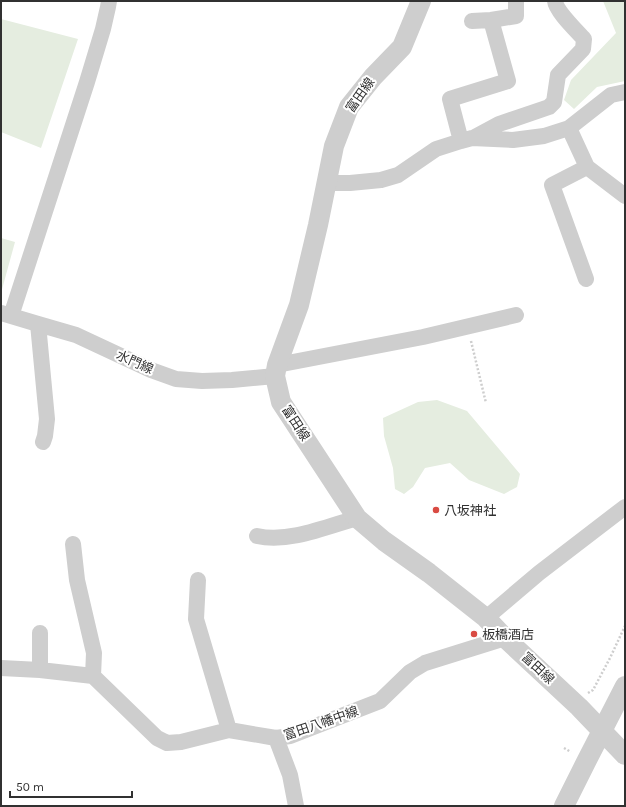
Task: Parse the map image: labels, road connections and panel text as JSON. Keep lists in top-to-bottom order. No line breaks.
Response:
{"streets":{"street":["富田線","水門線","富田八幡中線"]},"crossings":[["富田線","水門線"],["富田線","富田八幡中線"]],"places":["八坂神社","板橋酒店"],"scale_bar":"50 m"}
